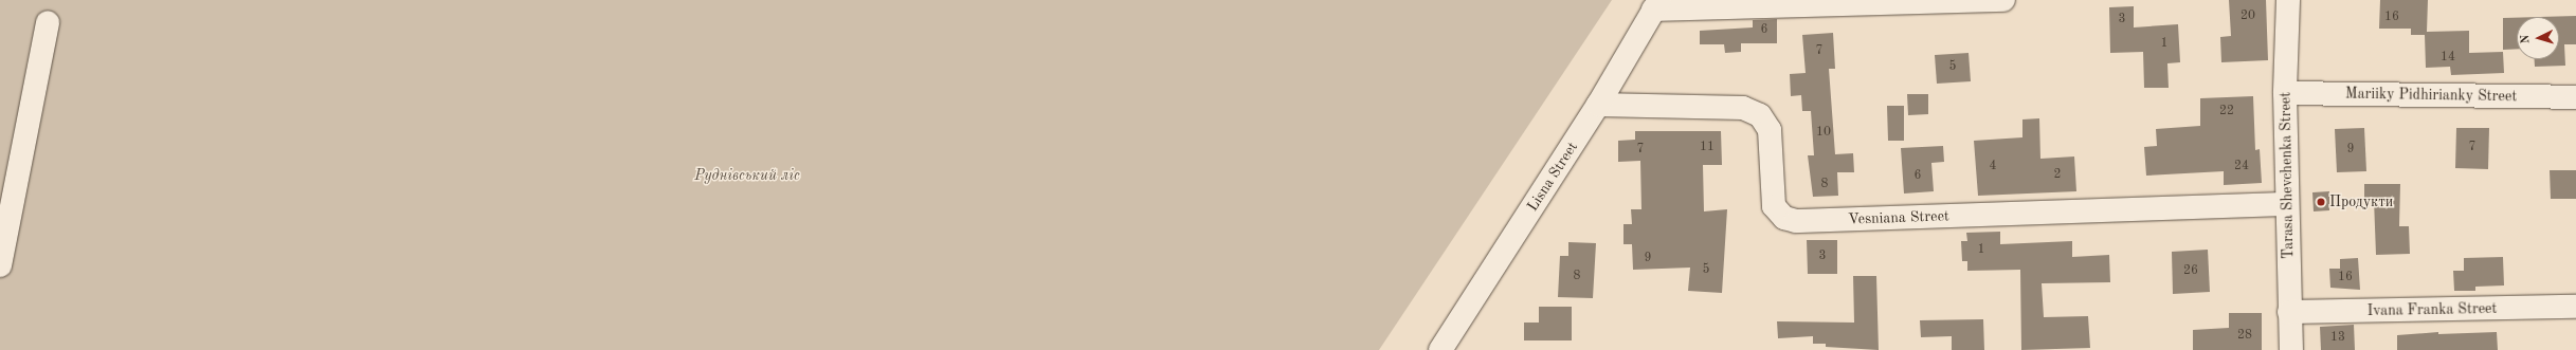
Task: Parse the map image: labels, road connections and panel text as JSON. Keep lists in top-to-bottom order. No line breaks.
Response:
{"streets":{"street":["Mariiky Pidhirianky Street","Tarasa Shevchenka Street","Lisna Street","Vesniana Street","Ivana Franka Street"]},"crossings":[["Mariiky Pidhirianky Street","Tarasa Shevchenka Street"],["Tarasa Shevchenka Street","Vesniana Street"],["Tarasa Shevchenka Street","Ivana Franka Street"],["Lisna Street","Vesniana Street"]],"parks":["Руднівський ліс"],"places":["Продукти"],"house_numbers":["20","16","3","6","1","7","14","5","22","10","11","7","7","9","4","24","2","6","8","1","3","9","5","26","8","16","28","13"],"north":"left"}
